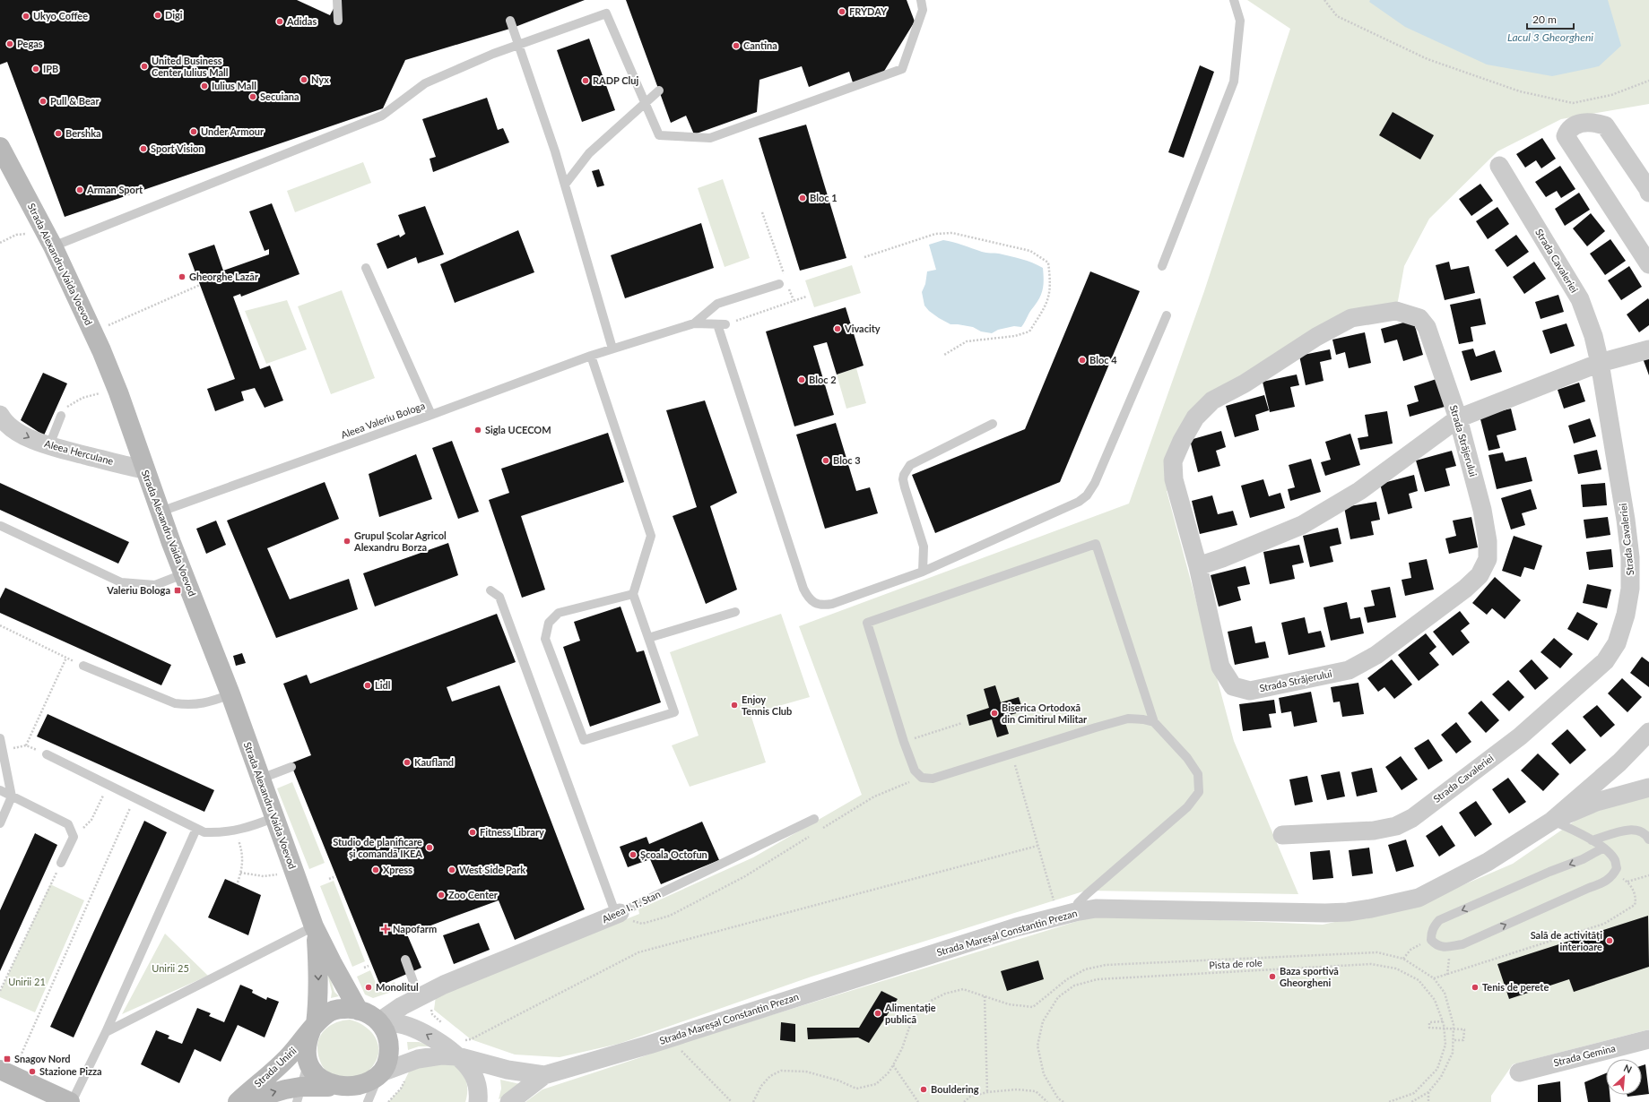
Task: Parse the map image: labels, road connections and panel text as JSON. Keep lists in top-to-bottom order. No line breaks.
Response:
{"streets":{"main road":["Strada Alexandru Vaida Voevod","Strada Unirii"],"street":["Strada Cavaleriei","Strada Străjerului","Aleea Herculane","Aleea I. T. Stan","Strada Mareșal Constantin Prezan","Strada Gemina"],"lane":["Aleea Valeriu Bologa"],"path":["Pista de role"]},"crossings":[["Strada Alexandru Vaida Voevod","Aleea Valeriu Bologa"],["Strada Alexandru Vaida Voevod","Aleea Herculane"],["Strada Alexandru Vaida Voevod","Aleea I. T. Stan"],["Strada Alexandru Vaida Voevod","Strada Mareșal Constantin Prezan"],["Strada Alexandru Vaida Voevod","Strada Unirii"],["Aleea I. T. Stan","Strada Mareșal Constantin Prezan"],["Aleea I. T. Stan","Strada Unirii"],["Strada Mareșal Constantin Prezan","Strada Unirii"]],"one_way":["Aleea Herculane"],"water":["Lacul 3 Gheorgheni"],"parks":["Unirii 25","Unirii 21"],"places":{"other":["FRYDAY","Digi","Ukyo Coffee","Adidas","Pegas","Cantina","United Business Center Iulius Mall","IPB","Nyx","RADP Cluj","Iulius Mall","Secuiana","Pull & Bear","Under Armour","Bershka","Sport Vision","Arman Sport","Bloc 1","Gheorghe Lazăr","Vivacity","Bloc 4","Bloc 2","Sigla UCECOM","Bloc 3","Grupul Școlar Agricol Alexandru Borza","Lidl","Enjoy Tennis Club","Biserica Ortodoxă din Cimitirul Militar","Kaufland","Fitness Library","Studio de planificare și comandă IKEA","Școala Octofun","Xpress","West Side Park","Zoo Center","Sală de activități interioare","Baza sportivă Gheorgheni","Monolitul","Tenis de perete","Alimentație publică","Stazione Pizza","Bouldering"],"transit":["Valeriu Bologa","Snagov Nord"],"health":["Napofarm"]},"scale_bar":"20 m","north":"top right"}
